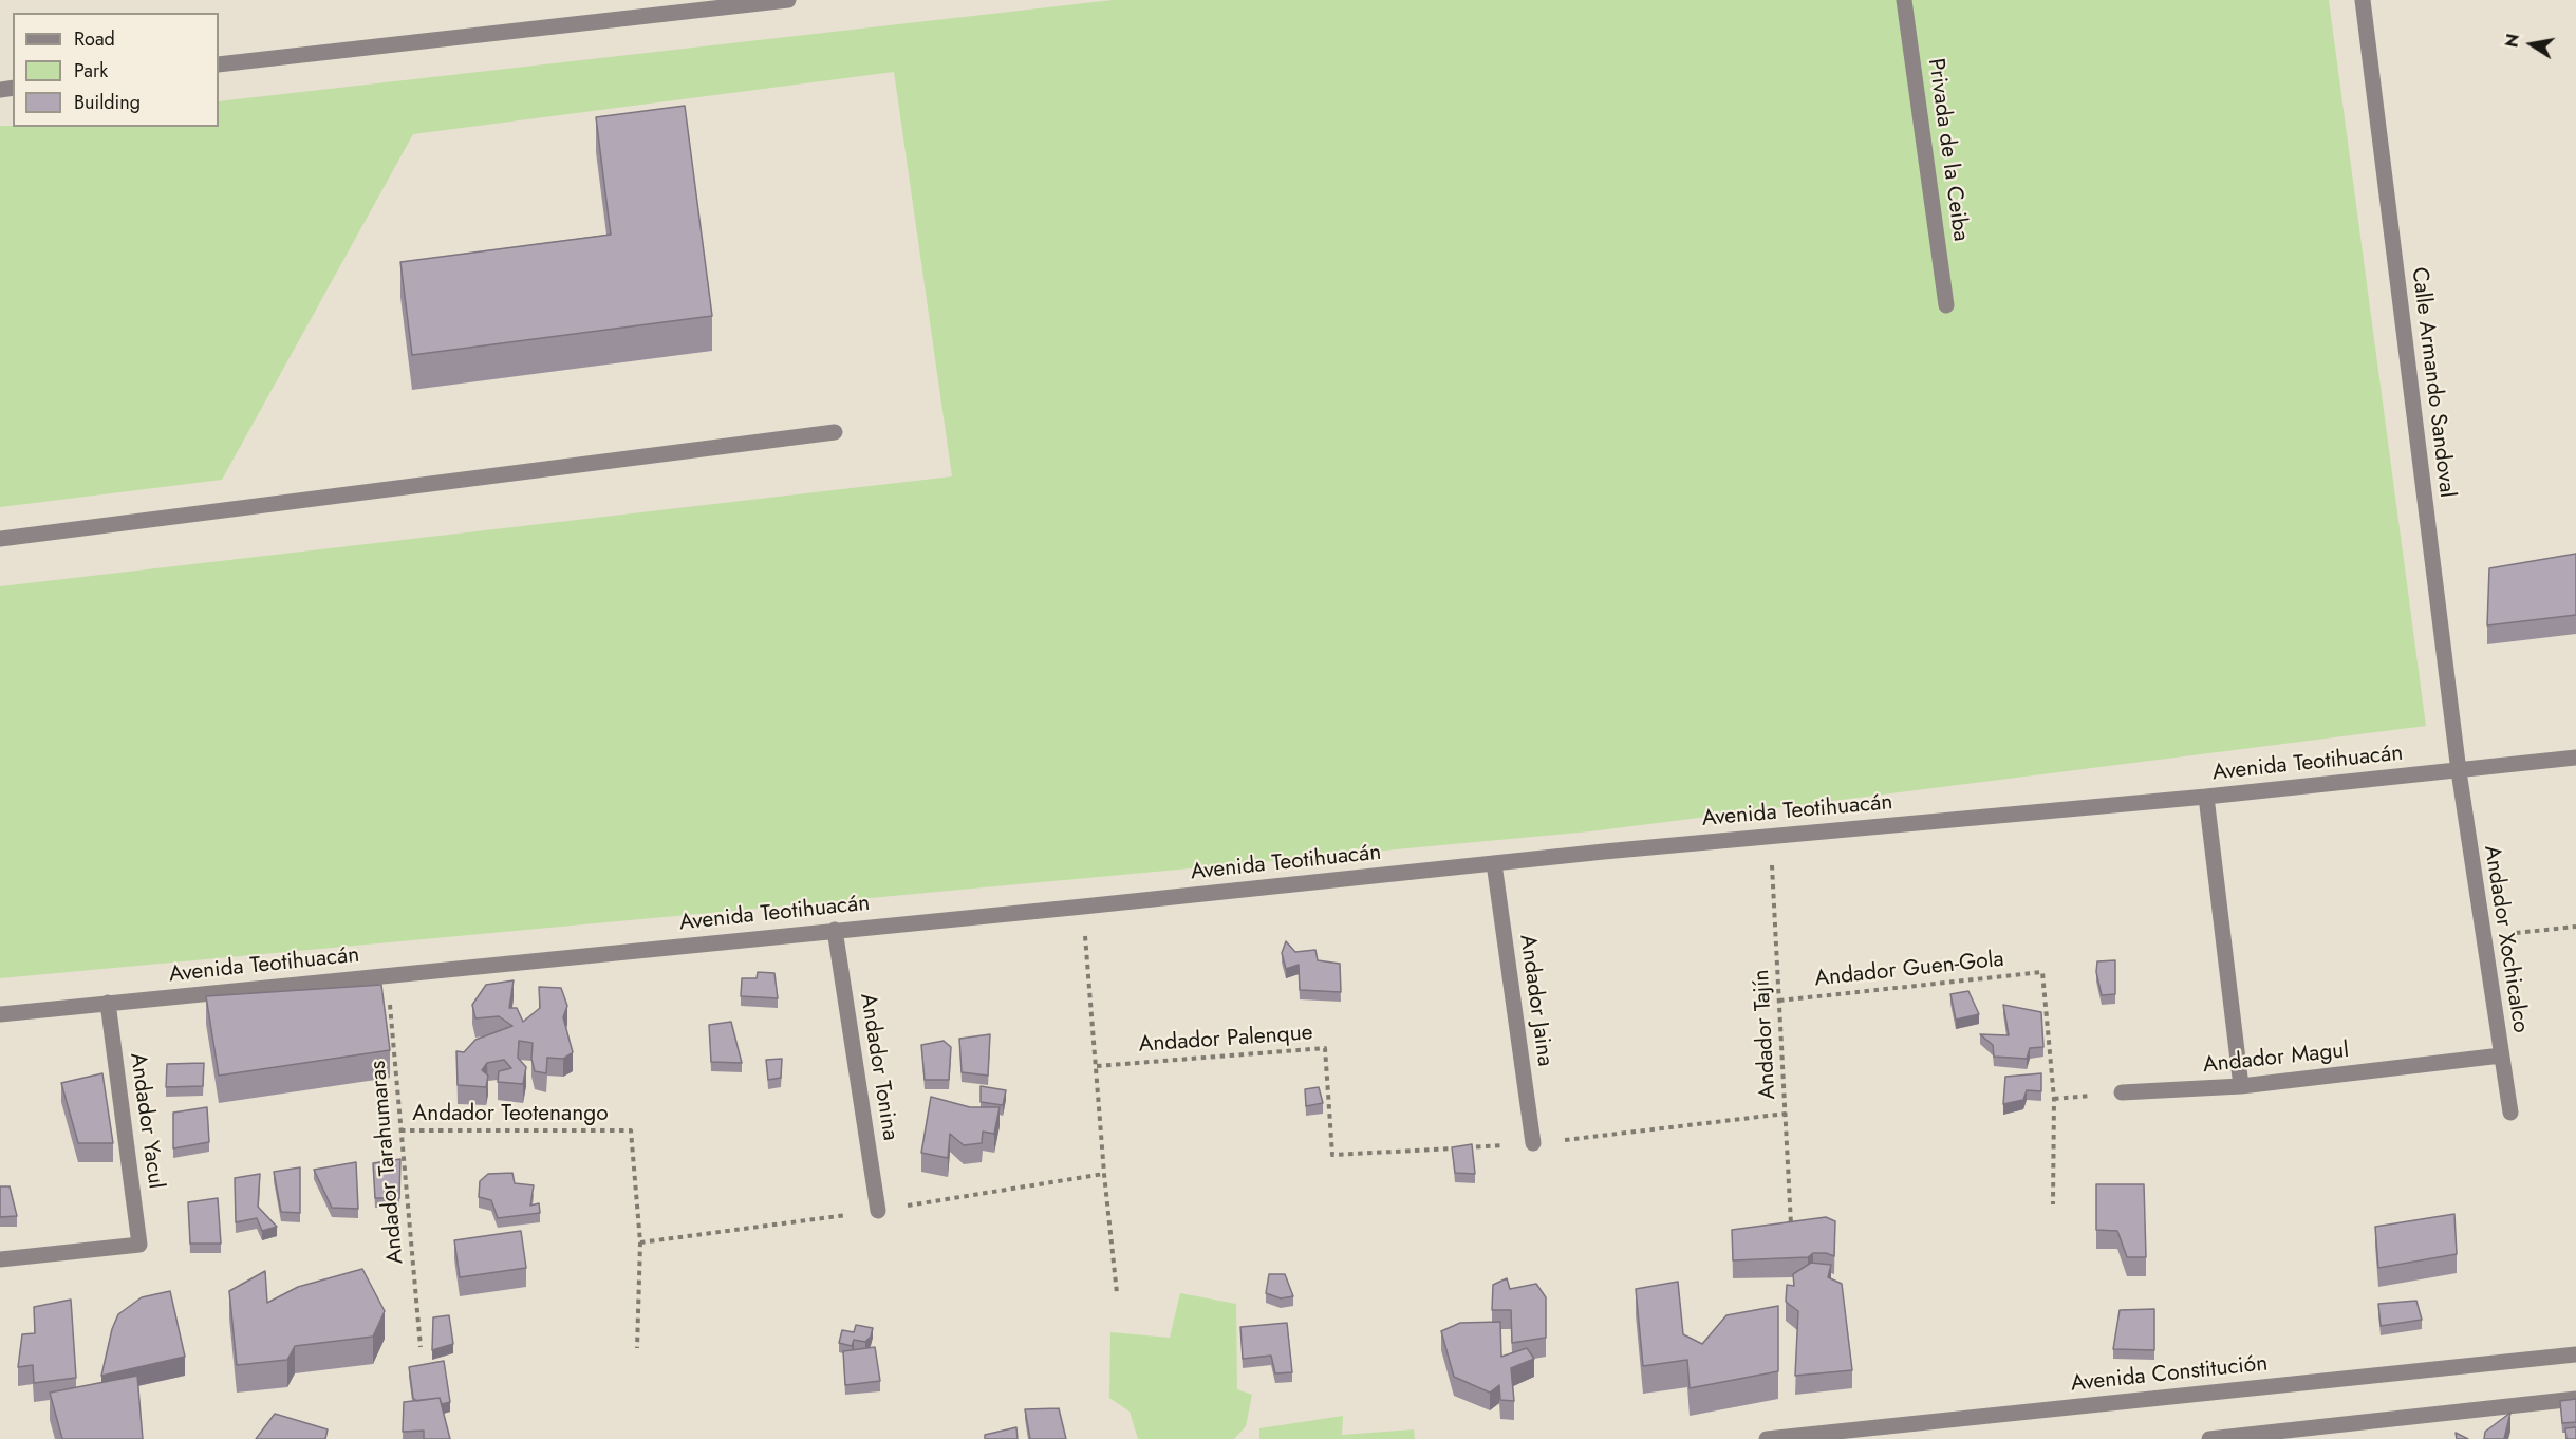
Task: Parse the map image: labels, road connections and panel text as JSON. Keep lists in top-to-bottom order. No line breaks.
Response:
{"streets":{"street":["Privada de la Ceiba","Calle Armando Sandoval","Avenida Teotihuacán","Andador Xochicalco","Andador Jaina","Andador Magul","Andador Tonina","Andador Yacul","Avenida Constitución"],"path":["Andador Guen-Gola","Andador Tajín","Andador Palenque","Andador Teotenango","Andador Tarahumaras"]},"crossings":[["Calle Armando Sandoval","Avenida Teotihuacán"],["Calle Armando Sandoval","Andador Xochicalco"],["Avenida Teotihuacán","Andador Xochicalco"],["Avenida Teotihuacán","Andador Jaina"],["Avenida Teotihuacán","Andador Tajín"],["Avenida Teotihuacán","Andador Tonina"],["Avenida Teotihuacán","Andador Yacul"],["Avenida Teotihuacán","Andador Tarahumaras"],["Andador Xochicalco","Andador Magul"],["Andador Guen-Gola","Andador Tajín"],["Andador Teotenango","Andador Tarahumaras"]],"legend":["Road","Park","Building"],"north":"left"}
